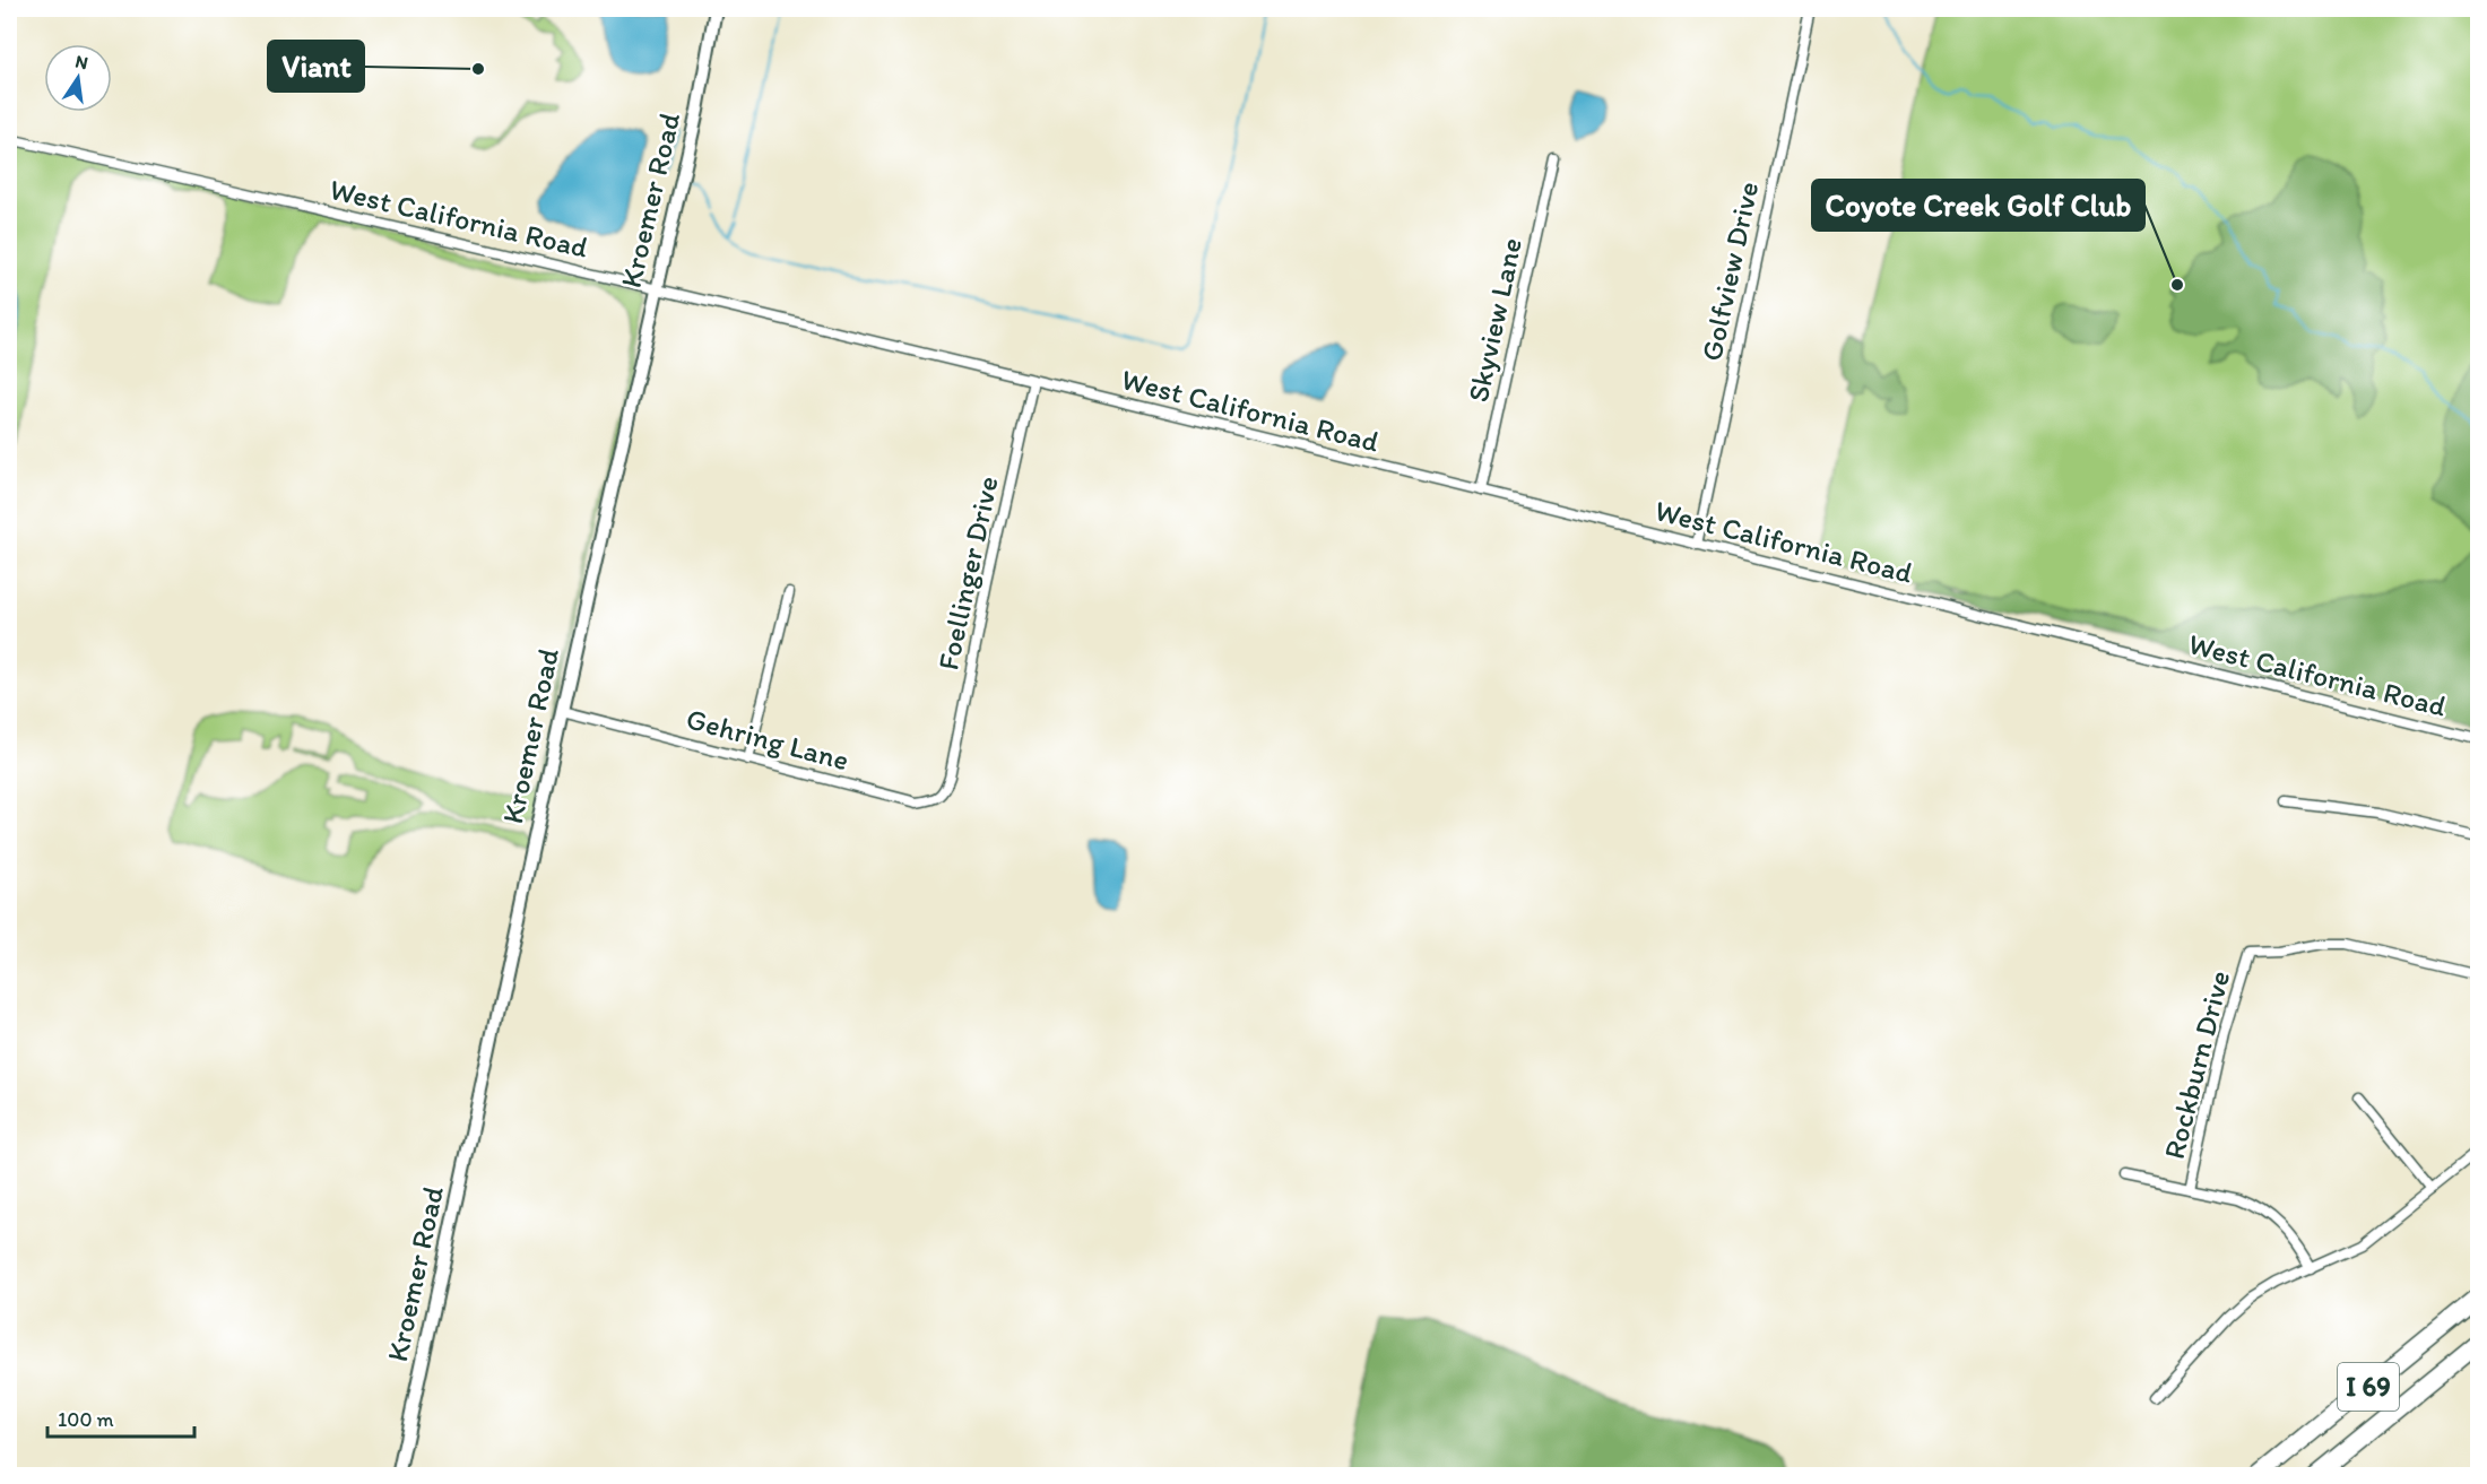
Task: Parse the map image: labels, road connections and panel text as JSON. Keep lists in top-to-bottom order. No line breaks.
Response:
{"streets":{"highway":["I 69"],"street":["Kroemer Road","West California Road","Golfview Drive","Skyview Lane","Foellinger Drive","Gehring Lane","Rockburn Drive"]},"crossings":[["Kroemer Road","West California Road"],["Kroemer Road","Gehring Lane"],["West California Road","Golfview Drive"],["West California Road","Skyview Lane"],["West California Road","Foellinger Drive"],["Foellinger Drive","Gehring Lane"]],"places":["Viant","Coyote Creek Golf Club"],"scale_bar":"100 m","north":"top"}
